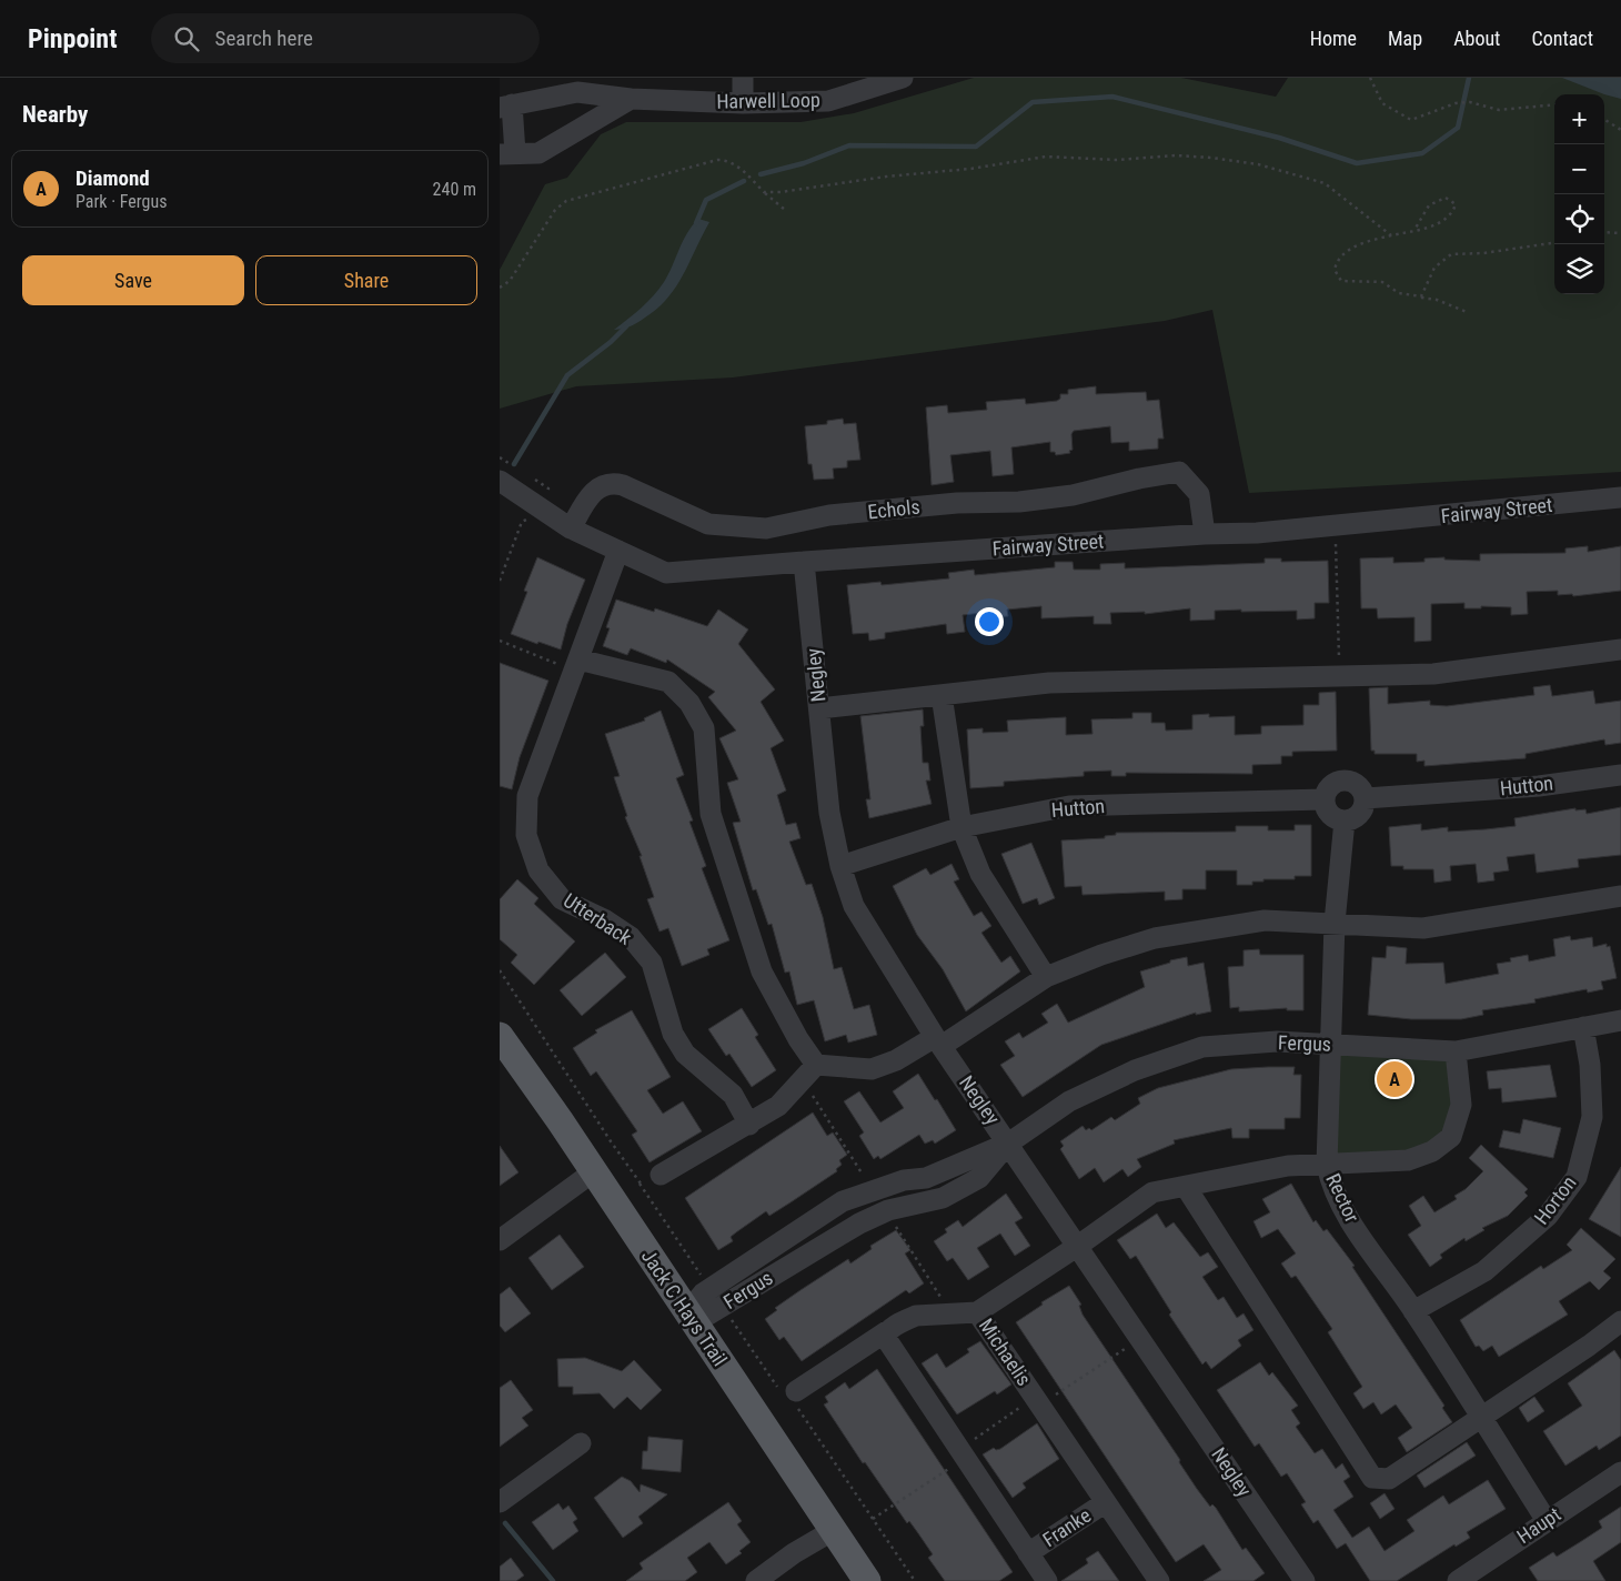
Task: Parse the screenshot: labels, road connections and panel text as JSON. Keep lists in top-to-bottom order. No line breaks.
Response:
{"streets":{"main road":["Jack C Hays Trail"],"street":["Harwell Loop","Echols","Fairway Street","Negley","Hutton","Utterback","Fergus","Rector","Horton","Michaelis","Haupt","Franke"]},"crossings":[["Echols","Fairway Street"],["Fairway Street","Negley"],["Fairway Street","Utterback"],["Negley","Hutton"],["Negley","Fergus"],["Hutton","Rector"],["Fergus","Rector"],["Fergus","Horton"],["Fergus","Jack C Hays Trail"],["Rector","Horton"],["Rector","Haupt"],["Michaelis","Franke"]],"page":{"header":"Pinpoint","search":"Search here","nav":["Home","Map","About","Contact"],"heading":"Nearby","map_buttons":["+","−"],"list":[{"mark":"A","name":"Diamond","note":"Park · Fergus","value":"240 m"}],"buttons":["Save","Share"],"pins":"A"}}
